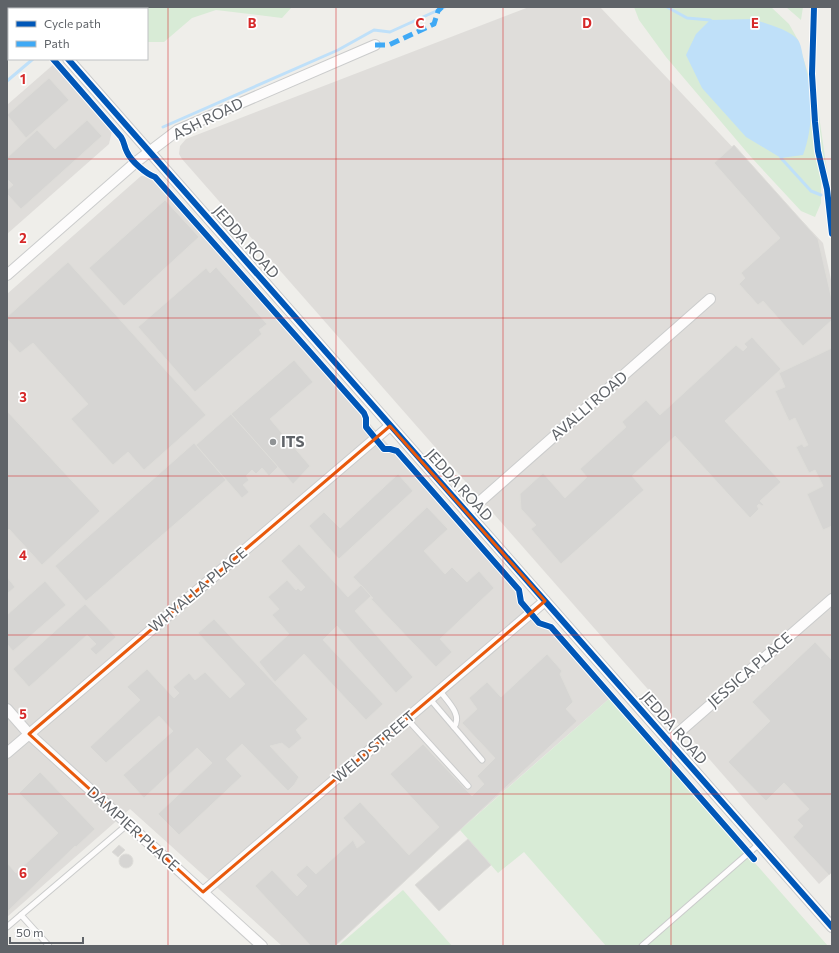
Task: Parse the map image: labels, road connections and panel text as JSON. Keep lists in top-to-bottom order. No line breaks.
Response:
{"streets":{"street":["ASH ROAD","JEDDA ROAD","AVALLI ROAD","WHYALLA PLACE","JESSICA PLACE","WELD STREET","DAMPIER PLACE"]},"crossings":[["ASH ROAD","JEDDA ROAD"],["JEDDA ROAD","AVALLI ROAD"],["JEDDA ROAD","WHYALLA PLACE"],["JEDDA ROAD","JESSICA PLACE"],["JEDDA ROAD","WELD STREET"],["WHYALLA PLACE","DAMPIER PLACE"],["WELD STREET","DAMPIER PLACE"]],"places":["ITS"],"legend":["Cycle path","Path"],"scale_bar":"50 m","grid":{"columns":["B","C","D","E"],"rows":["1","2","3","4","5","6"]}}
